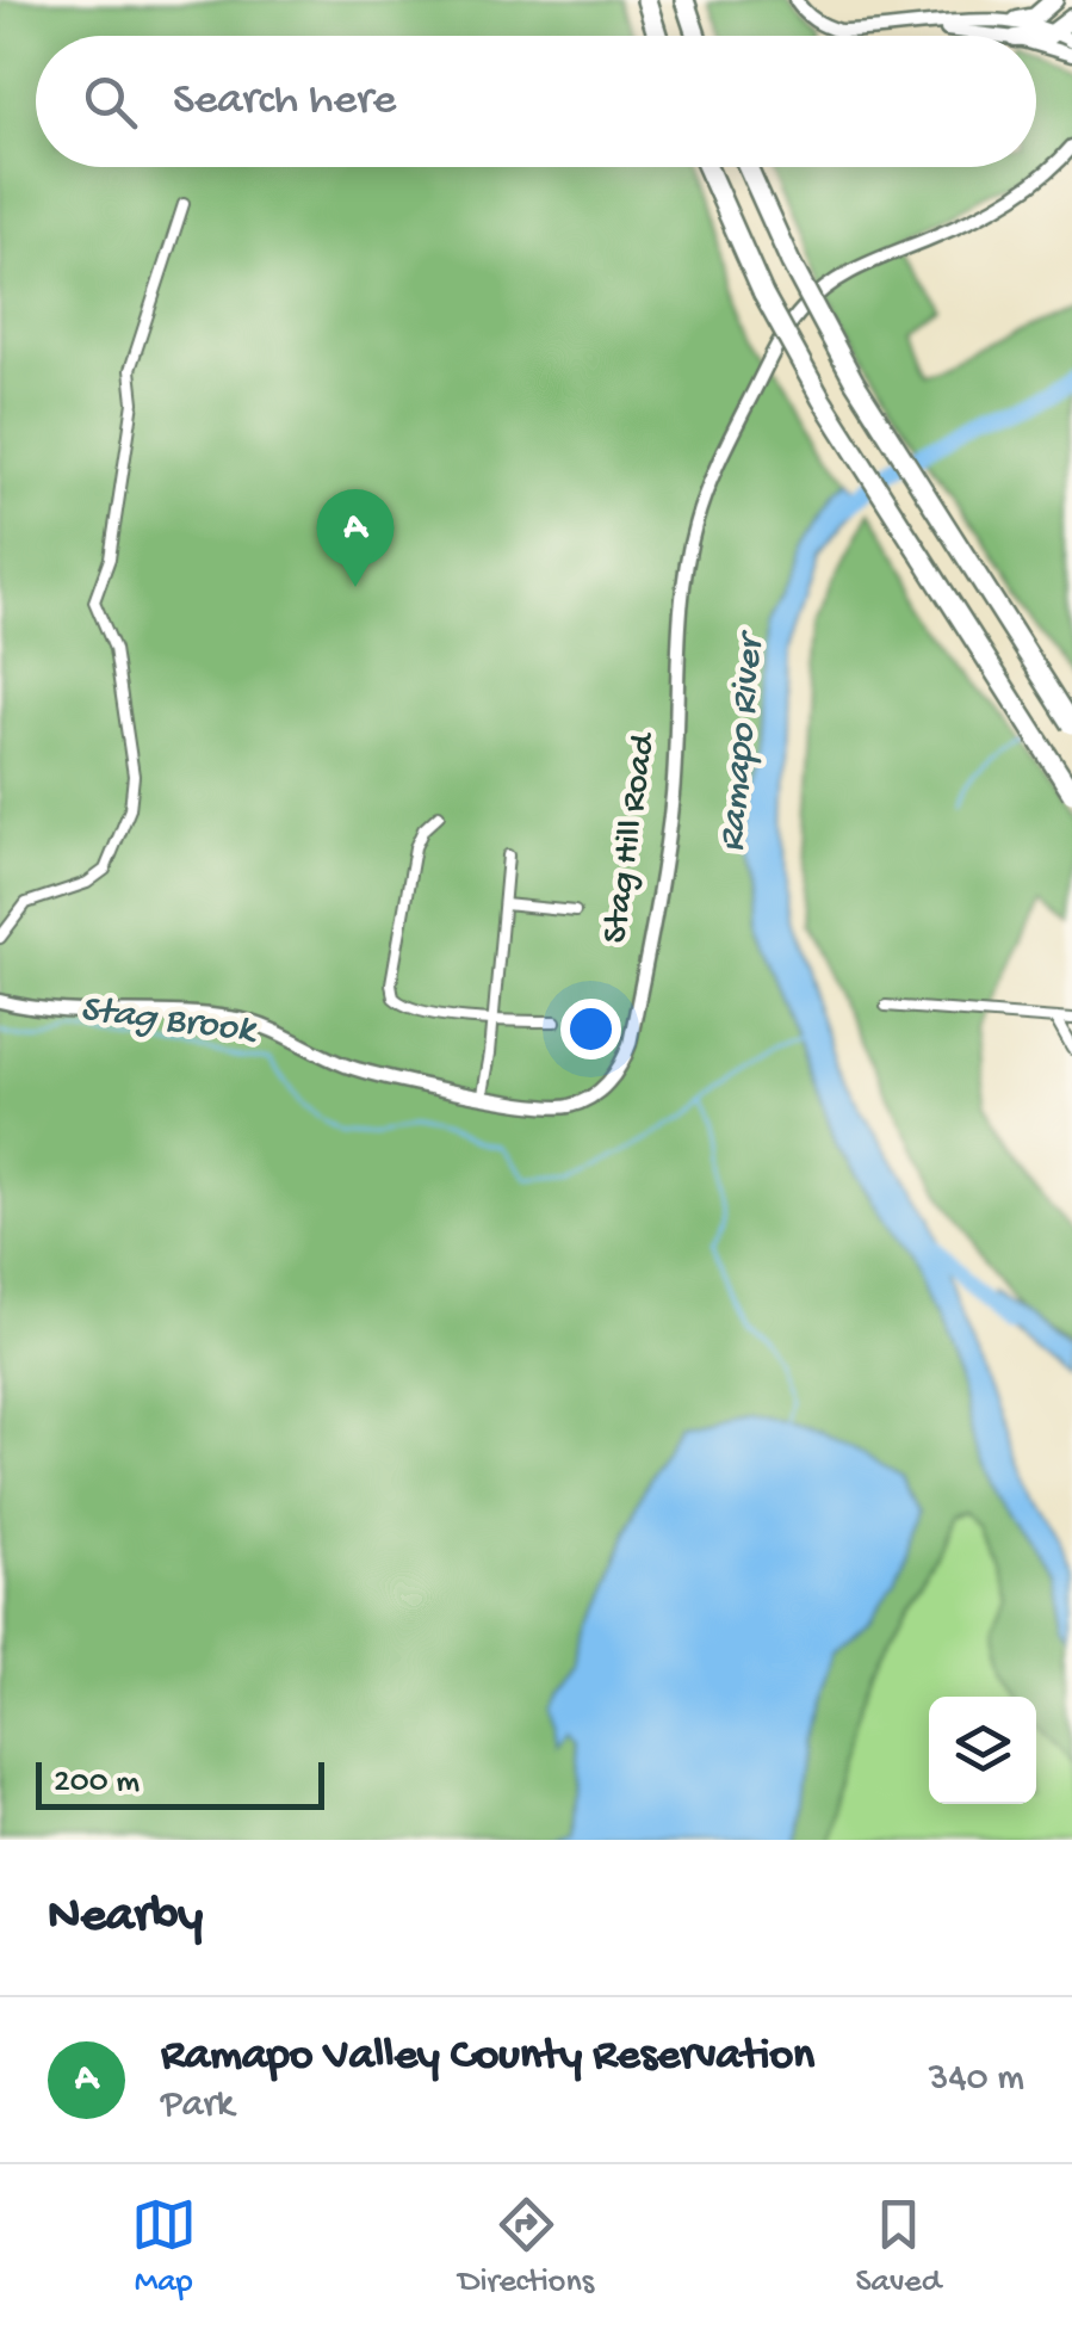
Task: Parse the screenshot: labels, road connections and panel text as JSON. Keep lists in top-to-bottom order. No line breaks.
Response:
{"streets":{"street":["Stag Hill Road"]},"water":["Ramapo River","Stag Brook"],"scale_bar":"200 m","page":{"search":"Search here","pins":"A","scale":"200 m","heading":"Nearby","list":[{"mark":"A","name":"Ramapo Valley County Reservation","note":"Park","value":"340 m"}],"nav":["Map","Directions","Saved"]}}
